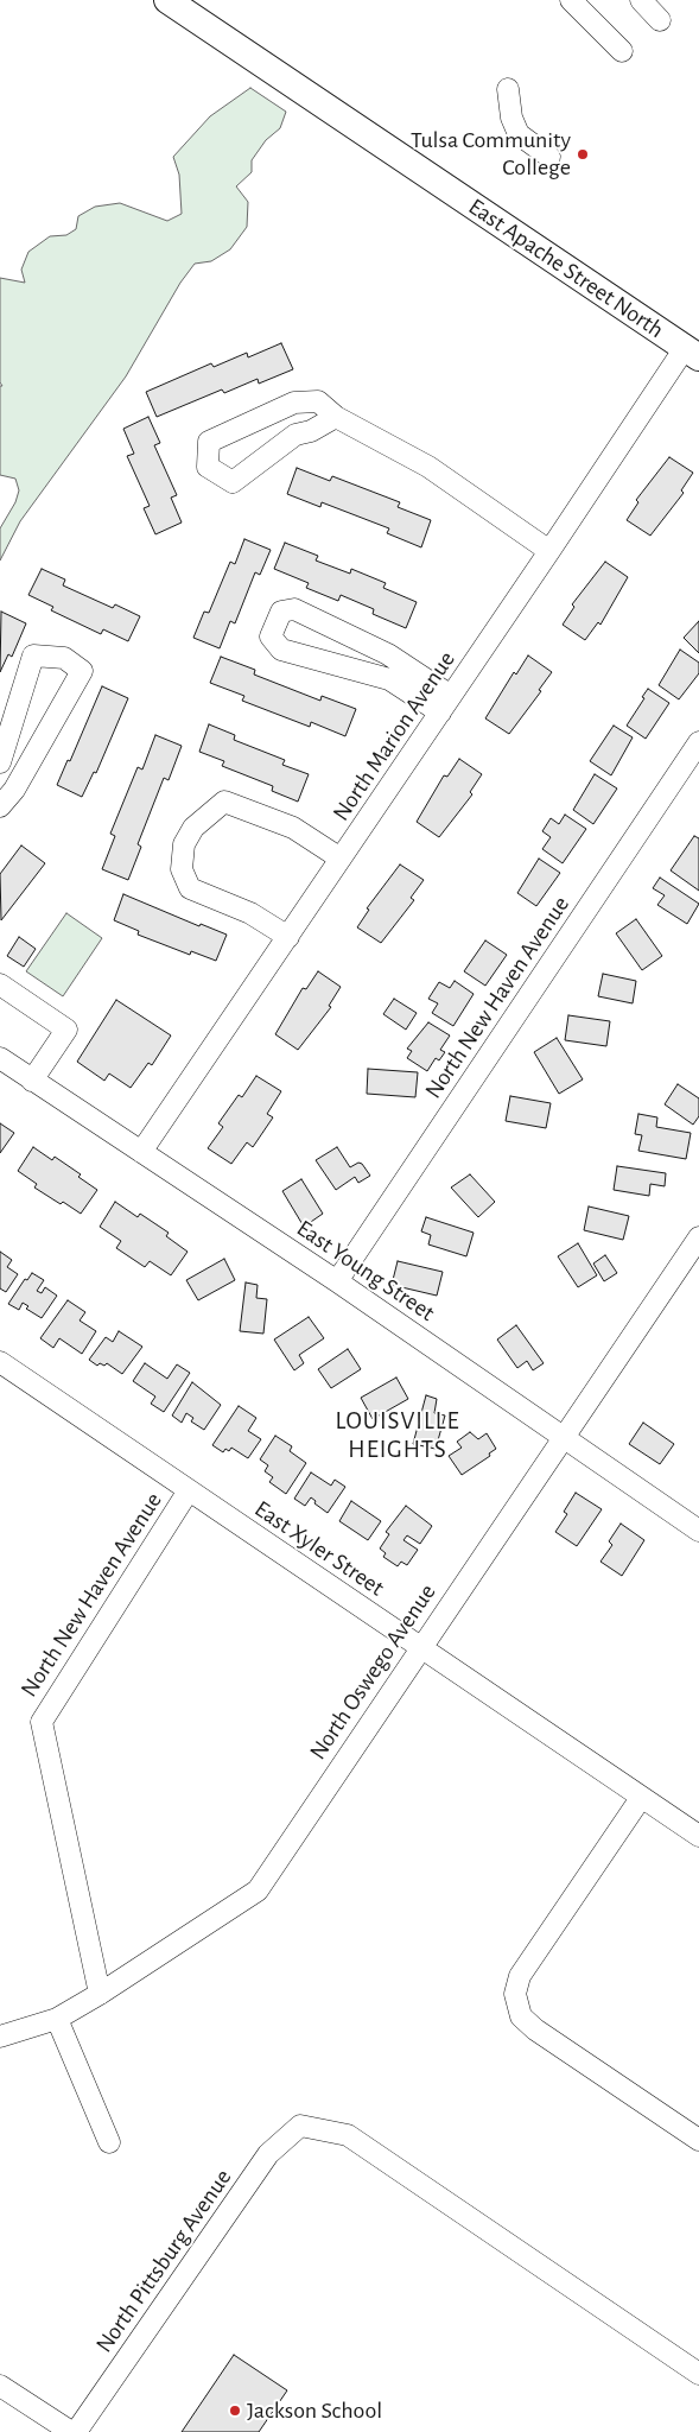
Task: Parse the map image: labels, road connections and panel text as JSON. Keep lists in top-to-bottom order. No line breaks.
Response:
{"streets":{"main road":["East Apache Street North"],"street":["North Marion Avenue","North New Haven Avenue","East Young Street","East Xyler Street","North Oswego Avenue","North Pittsburg Avenue"]},"crossings":[["East Apache Street North","North Marion Avenue"],["North Marion Avenue","East Young Street"],["North New Haven Avenue","East Young Street"],["North New Haven Avenue","East Xyler Street"],["North New Haven Avenue","North Oswego Avenue"],["East Young Street","North Oswego Avenue"],["East Xyler Street","North Oswego Avenue"]],"districts":["LOUISVILLE HEIGHTS"],"places":["Tulsa Community College","Jackson School"]}
